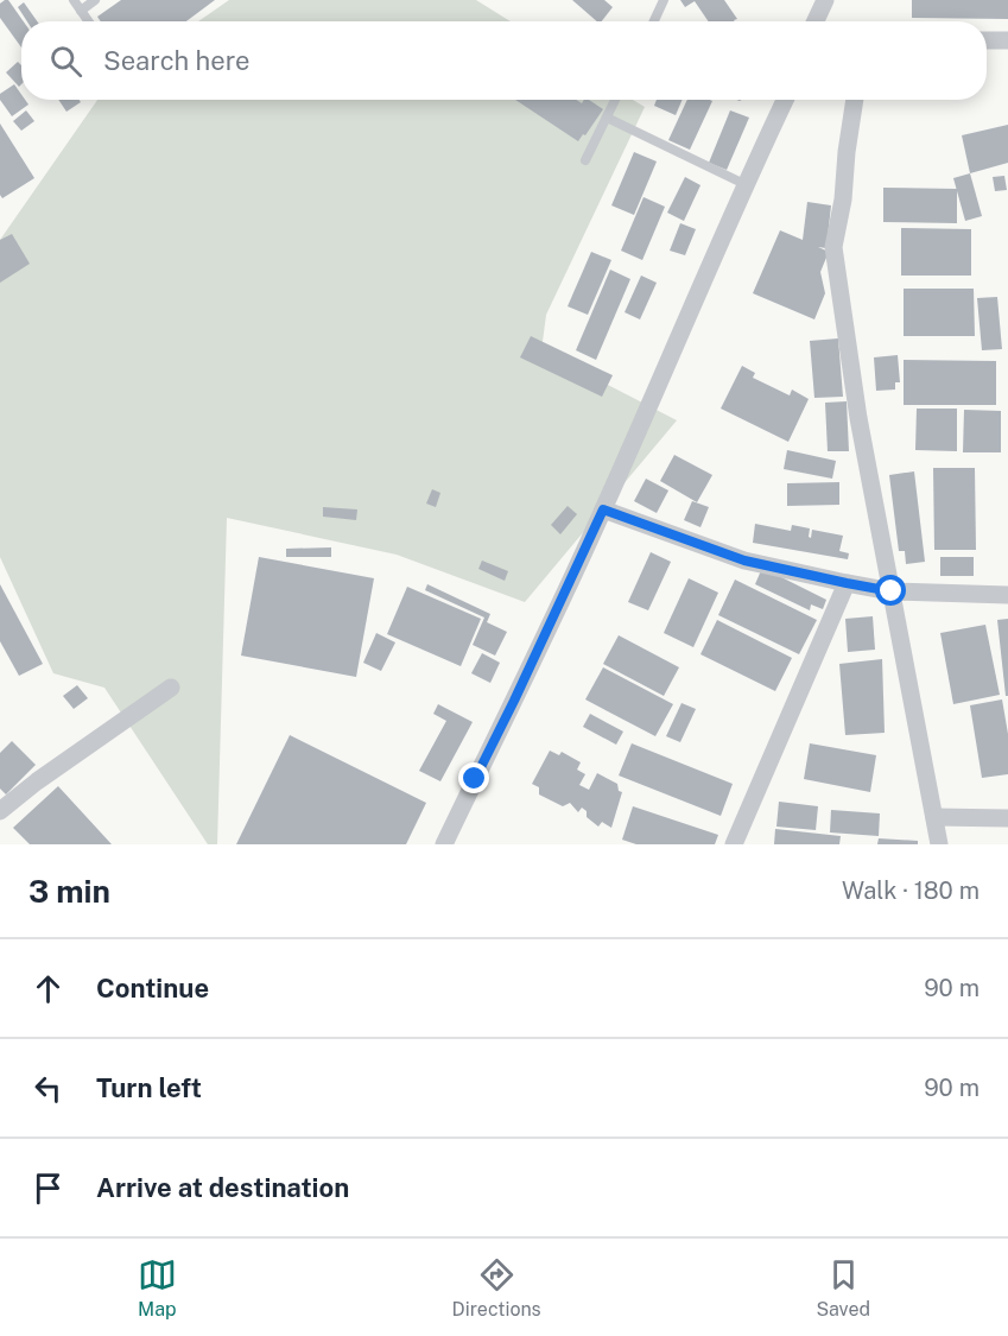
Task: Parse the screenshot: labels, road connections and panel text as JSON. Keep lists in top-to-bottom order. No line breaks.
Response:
{"page":{"search":"Search here","heading":["3 min","Walk · 180 m"],"list":[["Continue","90 m"],["Turn left","90 m"],"Arrive at destination"],"nav":["Map","Directions","Saved"]}}
